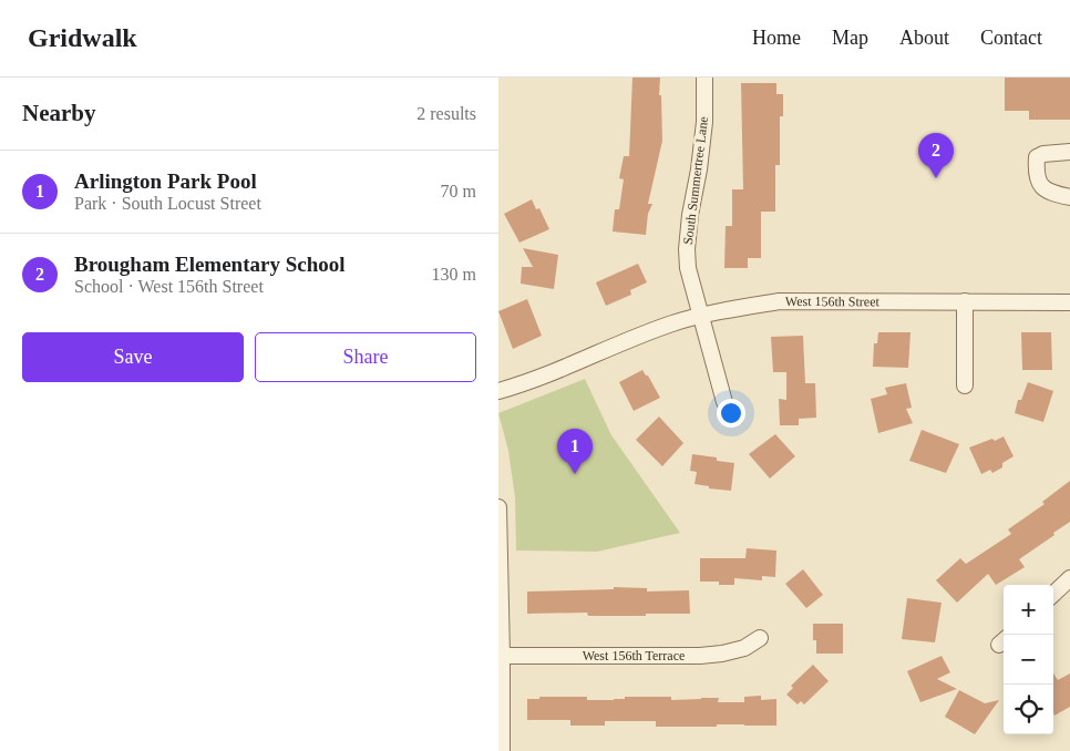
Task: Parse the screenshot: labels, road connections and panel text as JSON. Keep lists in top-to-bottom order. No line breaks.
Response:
{"streets":{"street":["South Summertree Lane","West 156th Street","West 156th Terrace"]},"crossings":[["South Summertree Lane","West 156th Street"]],"page":{"header":"Gridwalk","nav":["Home","Map","About","Contact"],"heading":["Nearby","2 results"],"pins":["2","1"],"list":[{"mark":"1","name":"Arlington Park Pool","note":"Park · South Locust Street","value":"70 m"},{"mark":"2","name":"Brougham Elementary School","note":"School · West 156th Street","value":"130 m"}],"buttons":["Save","Share"],"map_buttons":["+","−"]}}
